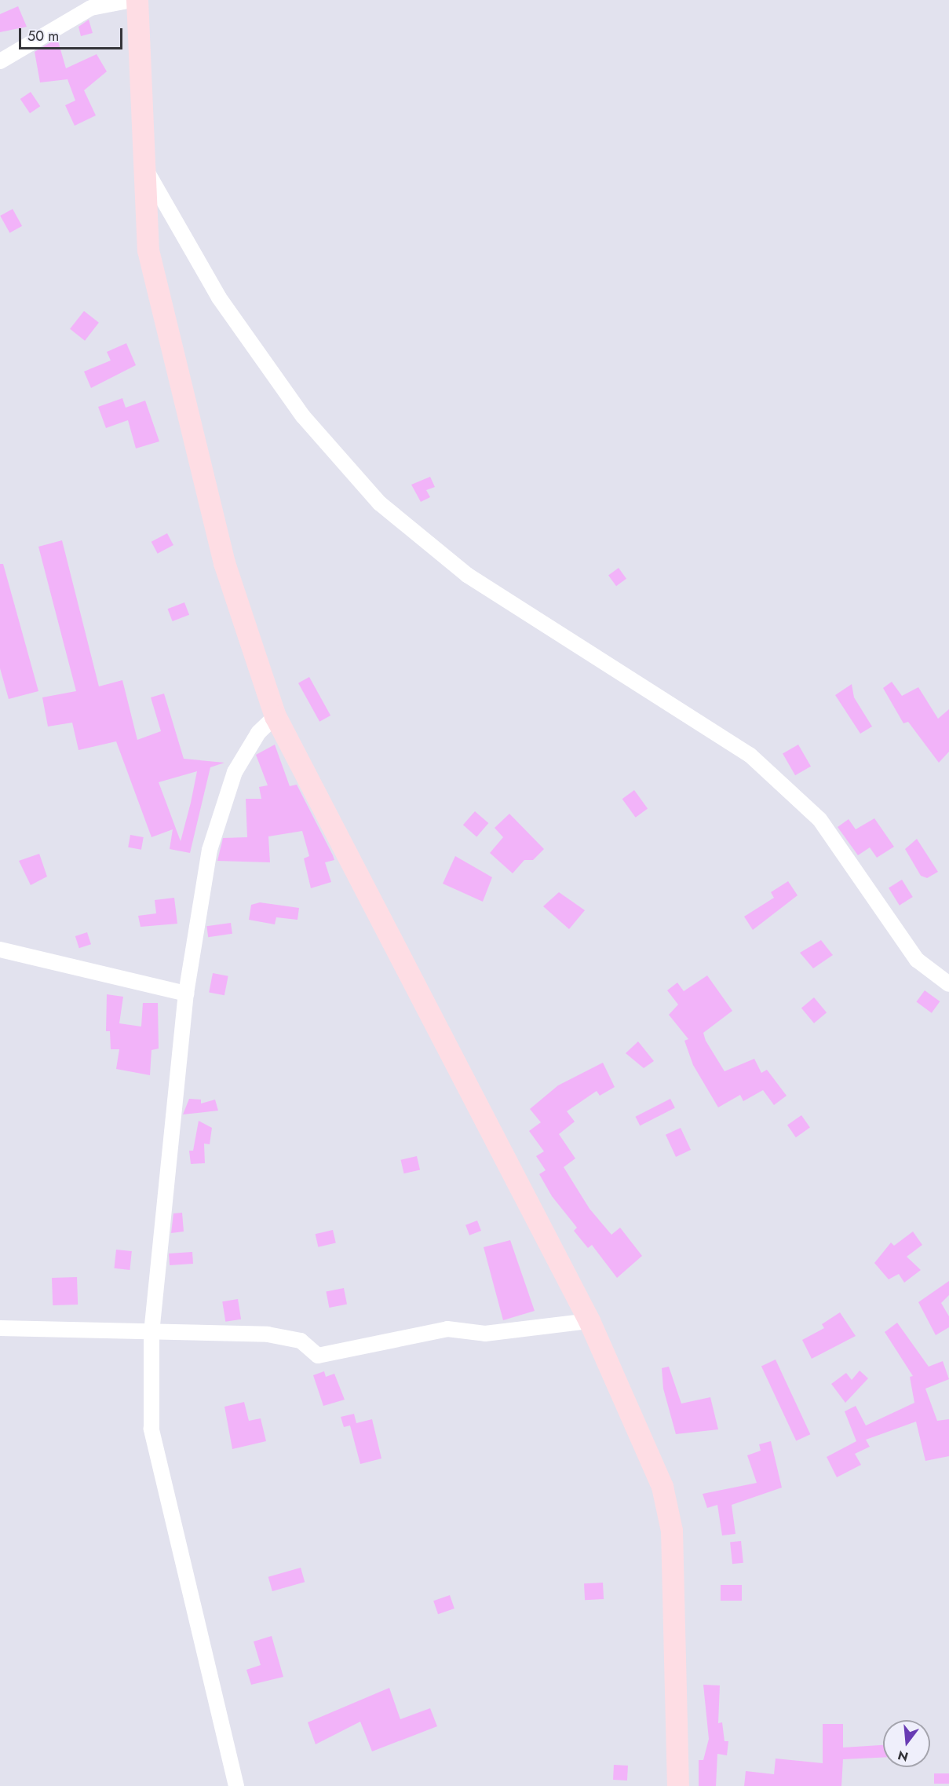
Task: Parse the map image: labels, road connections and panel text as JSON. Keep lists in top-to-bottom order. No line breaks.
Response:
{"scale_bar":"50 m","north":"bottom"}
